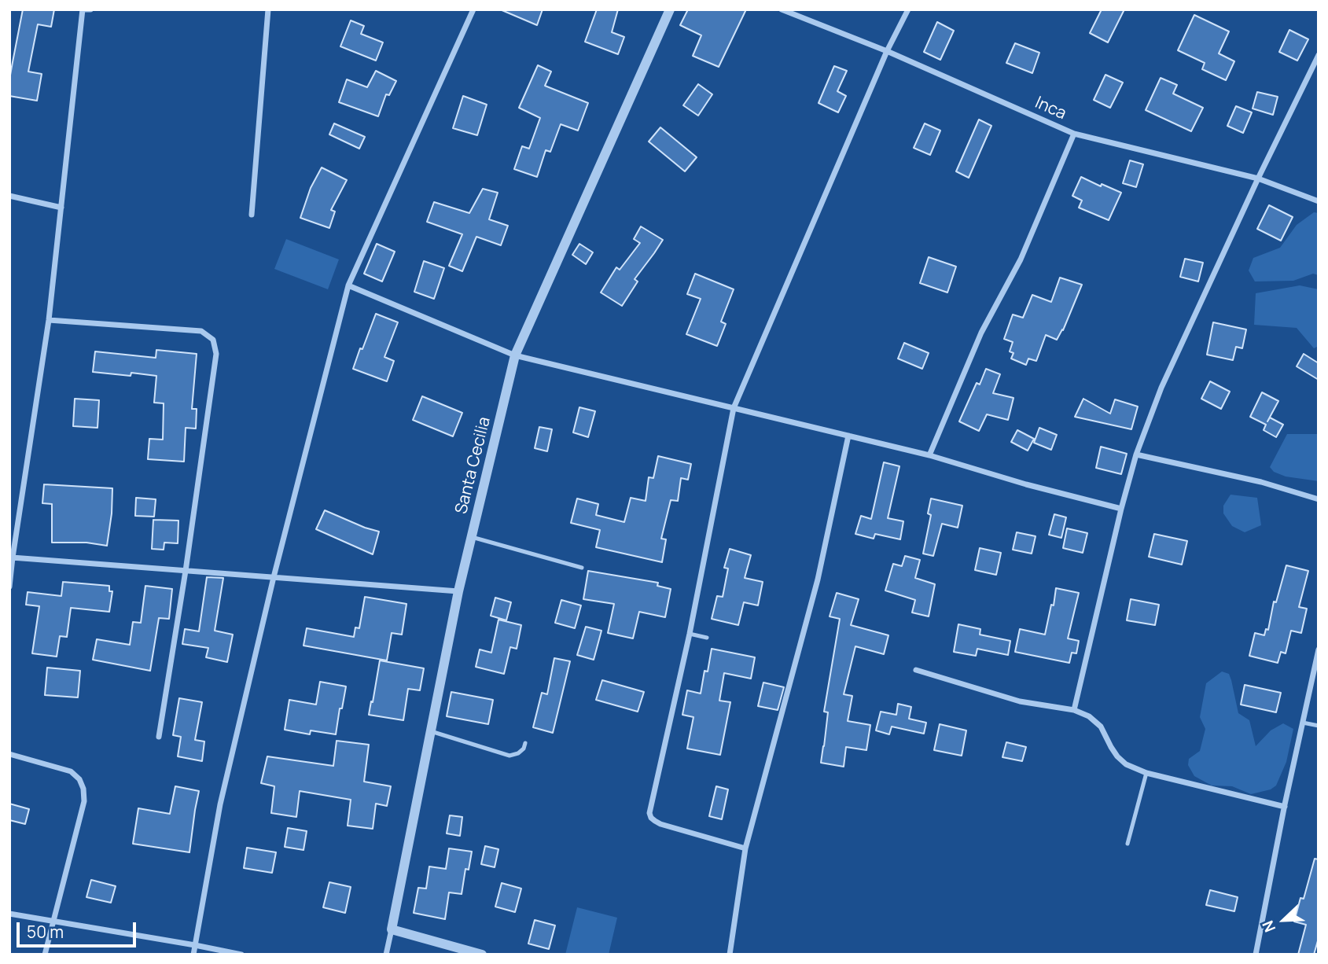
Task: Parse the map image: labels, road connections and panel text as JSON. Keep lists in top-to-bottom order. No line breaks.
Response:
{"streets":{"street":["Inca","Santa Cecilia"]},"scale_bar":"50 m","north":"bottom left"}
